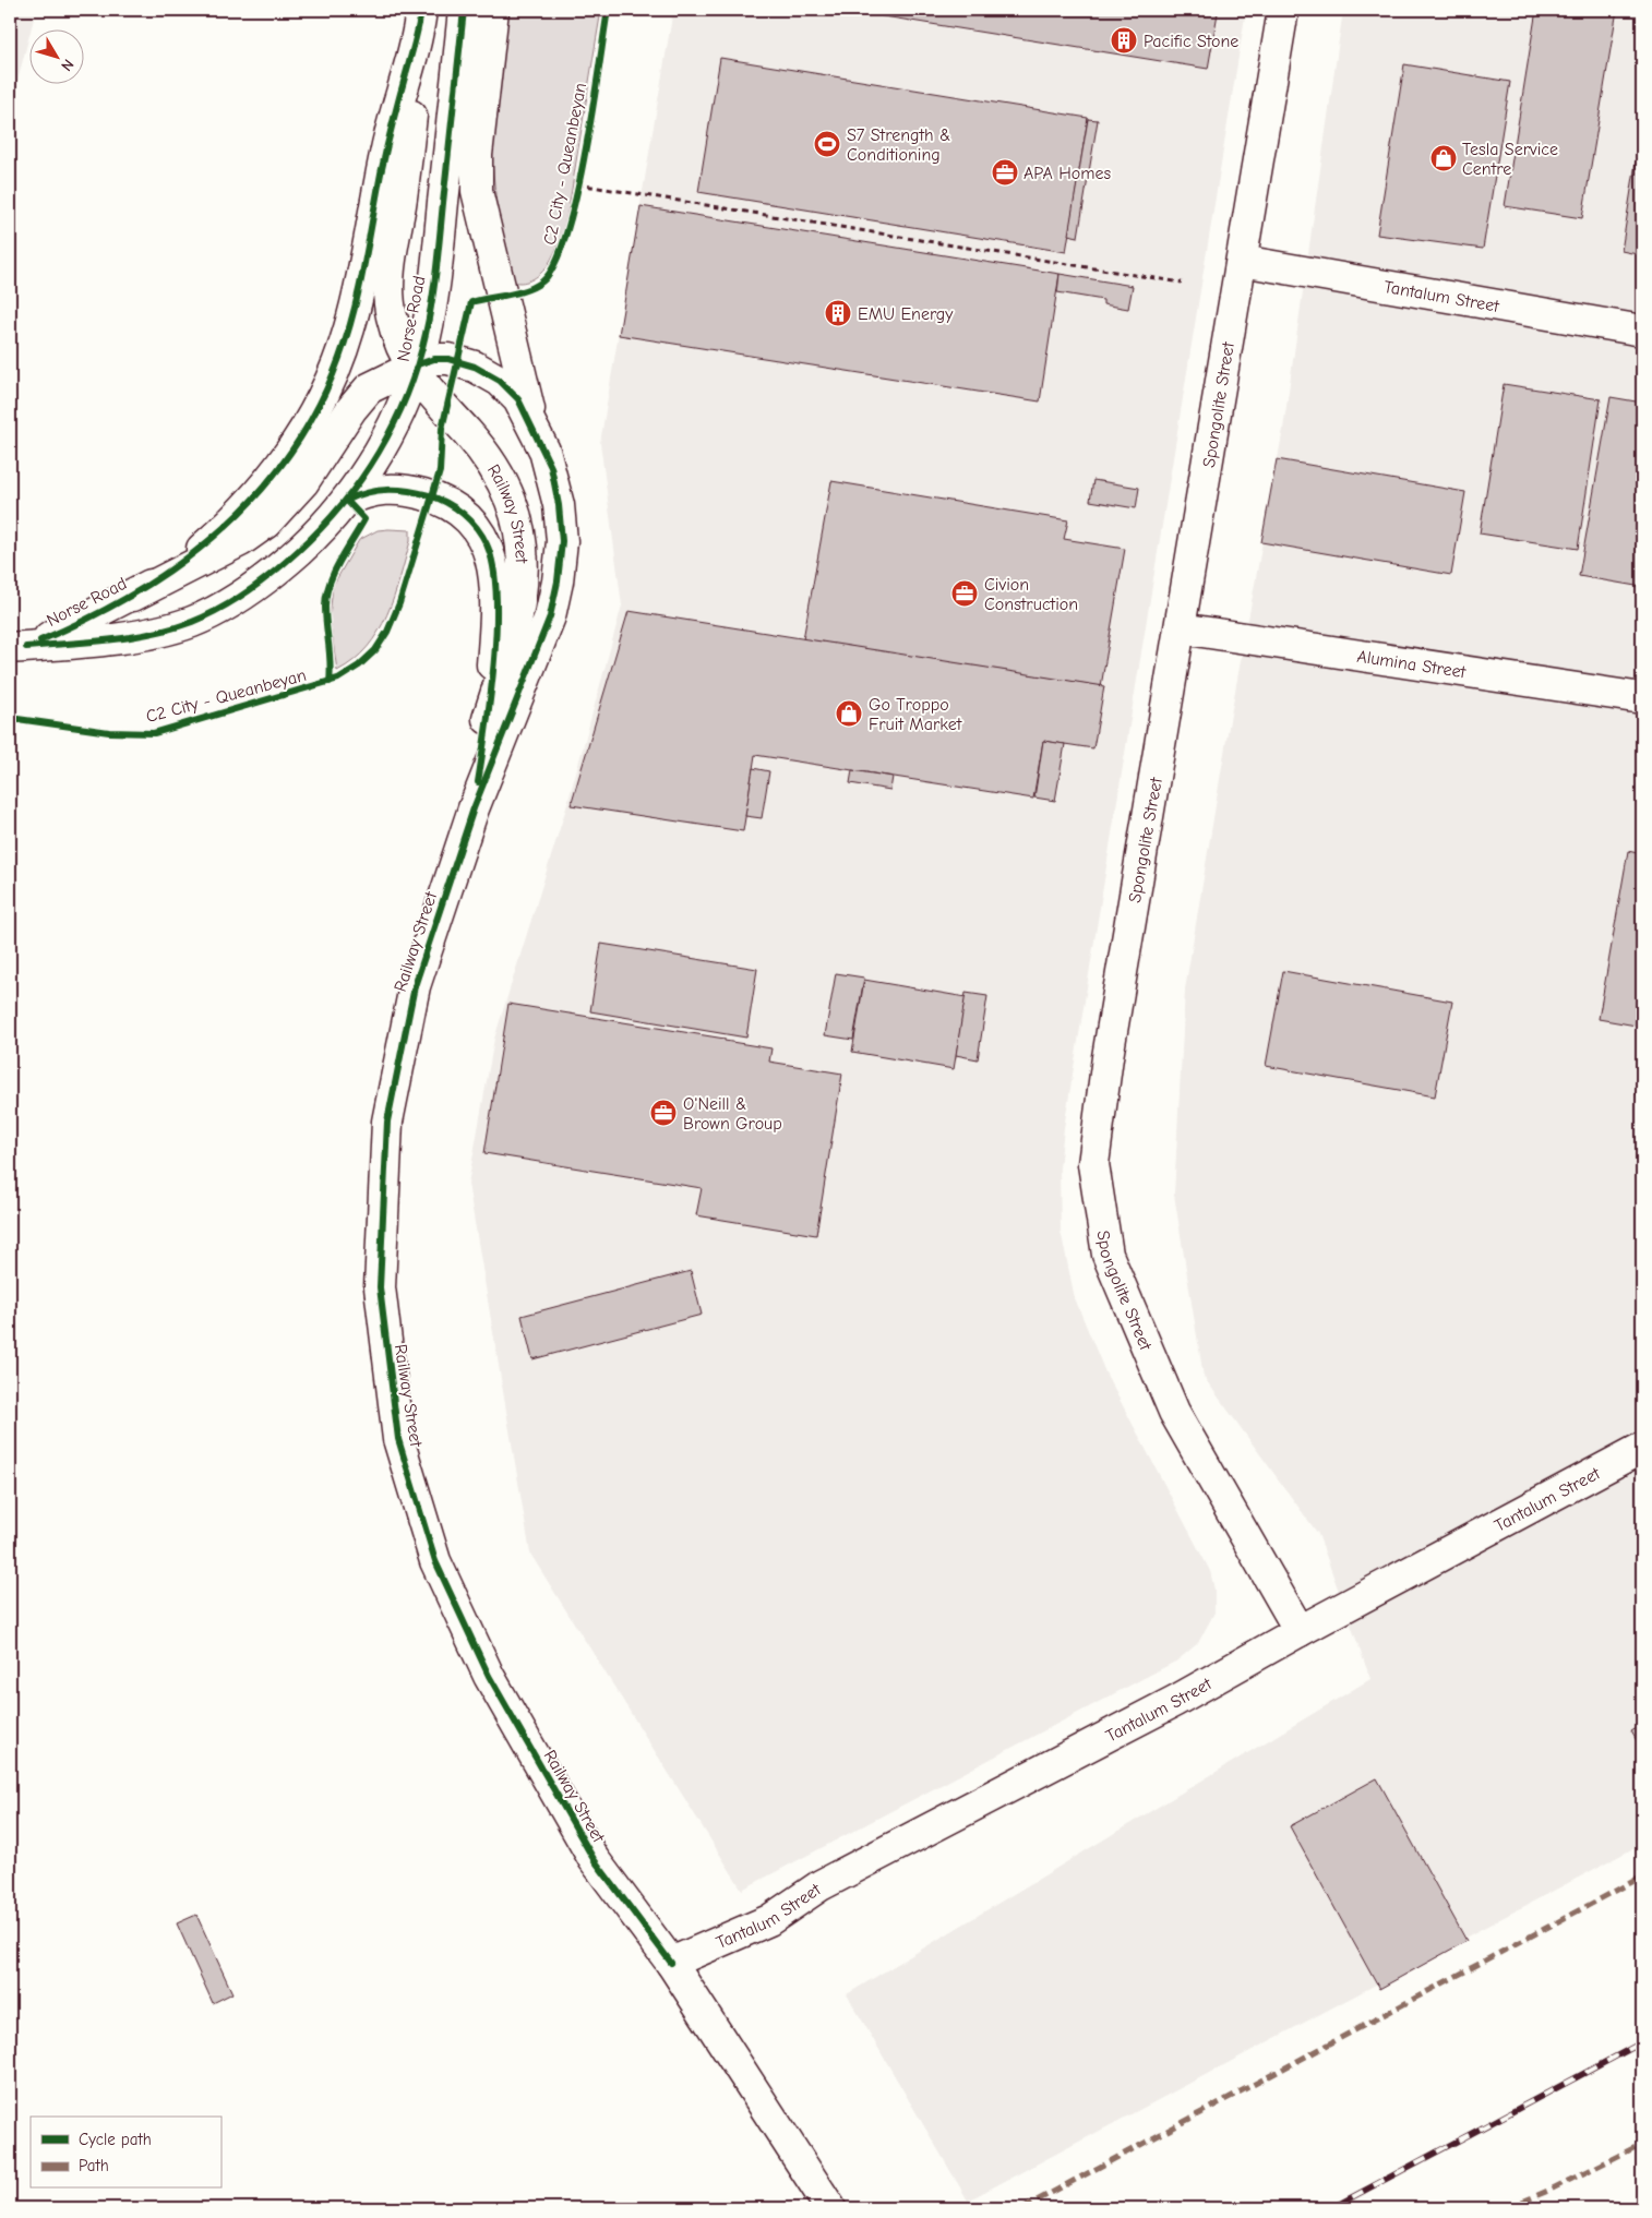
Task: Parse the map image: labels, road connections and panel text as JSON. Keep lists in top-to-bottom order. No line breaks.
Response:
{"streets":{"main road":["Tantalum Street","Norse Road","Spongolite Street","Railway Street","Alumina Street"],"cycle path":["C2 City - Queanbeyan"]},"crossings":[["Tantalum Street","Spongolite Street"],["Tantalum Street","Railway Street"],["Norse Road","Railway Street"],["Spongolite Street","Alumina Street"]],"places":{"building":["Pacific Stone","EMU Energy"],"sports":["S7 Strength & Conditioning"],"shop":["Tesla Service Centre","Go Troppo Fruit Market"],"office":["APA Homes","Civion Construction","O'Neill & Brown Group"]},"legend":["Cycle path","Path"],"north":"bottom right"}
